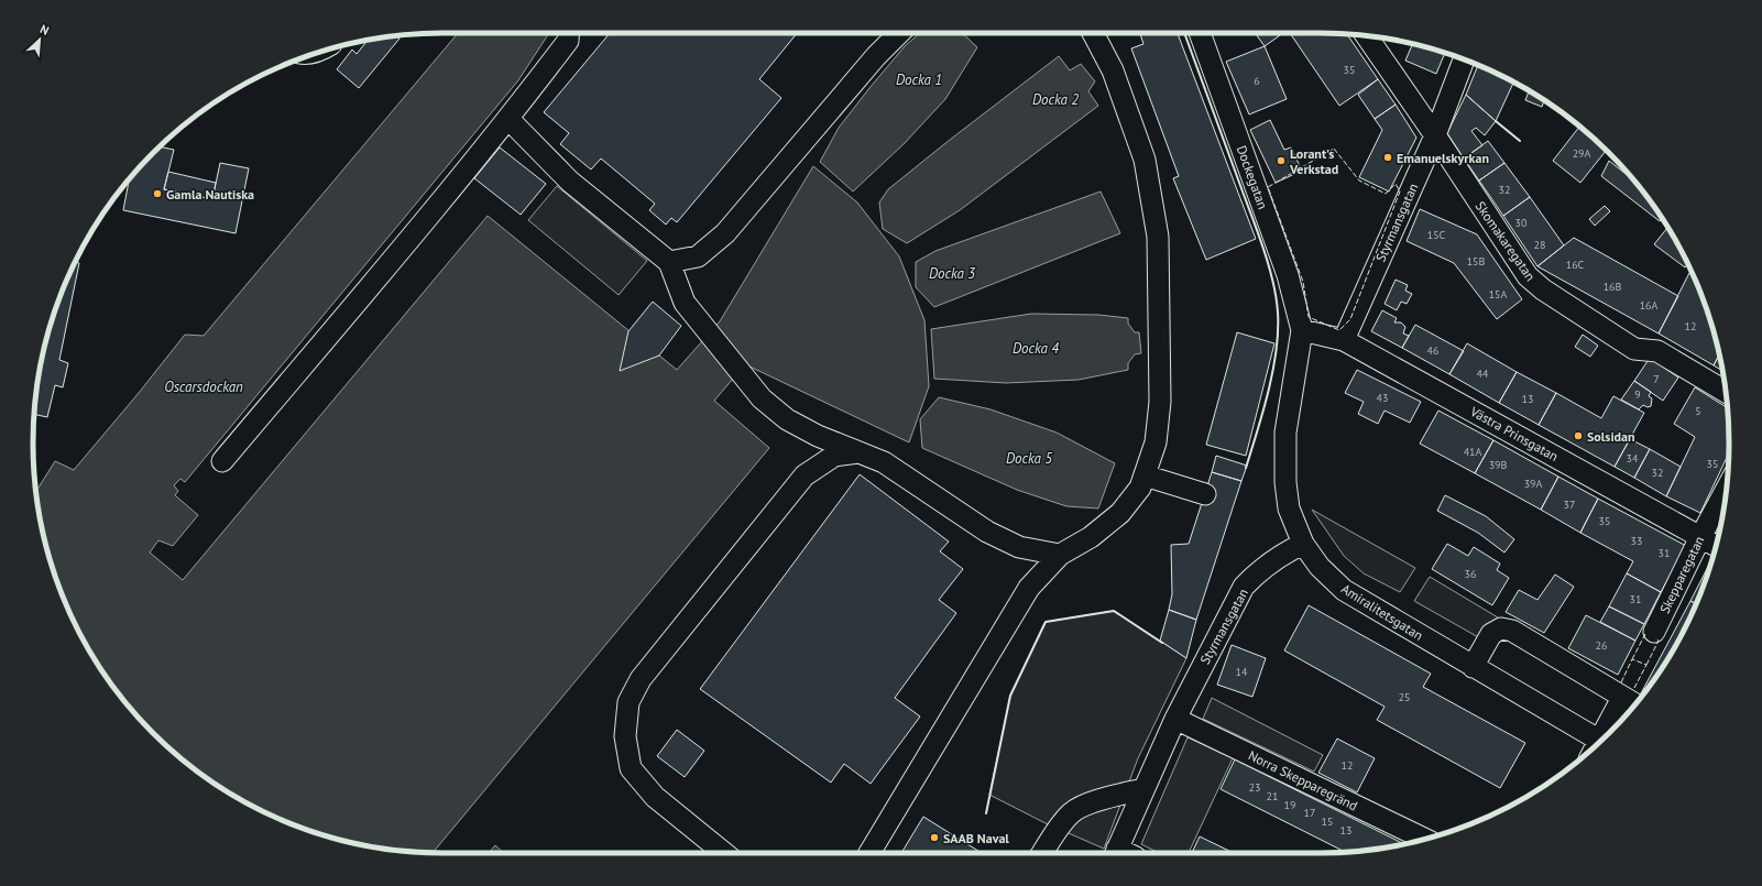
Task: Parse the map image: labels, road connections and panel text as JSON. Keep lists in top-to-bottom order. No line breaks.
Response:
{"streets":{"street":["Dockegatan","Styrmansgatan","Skomakaregatan","Västra Prinsgatan","Skepparegatan","Amiralitetsgatan","Norra Skepparegränd"]},"crossings":[["Dockegatan","Västra Prinsgatan"],["Styrmansgatan","Skomakaregatan"],["Styrmansgatan","Västra Prinsgatan"],["Styrmansgatan","Amiralitetsgatan"],["Styrmansgatan","Norra Skepparegränd"],["Västra Prinsgatan","Skepparegatan"]],"water":["Docka 1","Docka 2","Docka 3","Docka 4","Oscarsdockan","Docka 5"],"places":["Emanuelskyrkan","Lorant's Verkstad","Gamla Nautiska","Solsidan","SAAB Naval"],"house_numbers":["35","6","29A","32","30","15C","28","15B","16C","16B","15A","16A","12","46","44","7","9","43","13","5","41A","34","35","39B","32","39A","37","35","33","31","36","31","26","14","25","12","23","21","19","17","15","13"],"north":"top right"}
